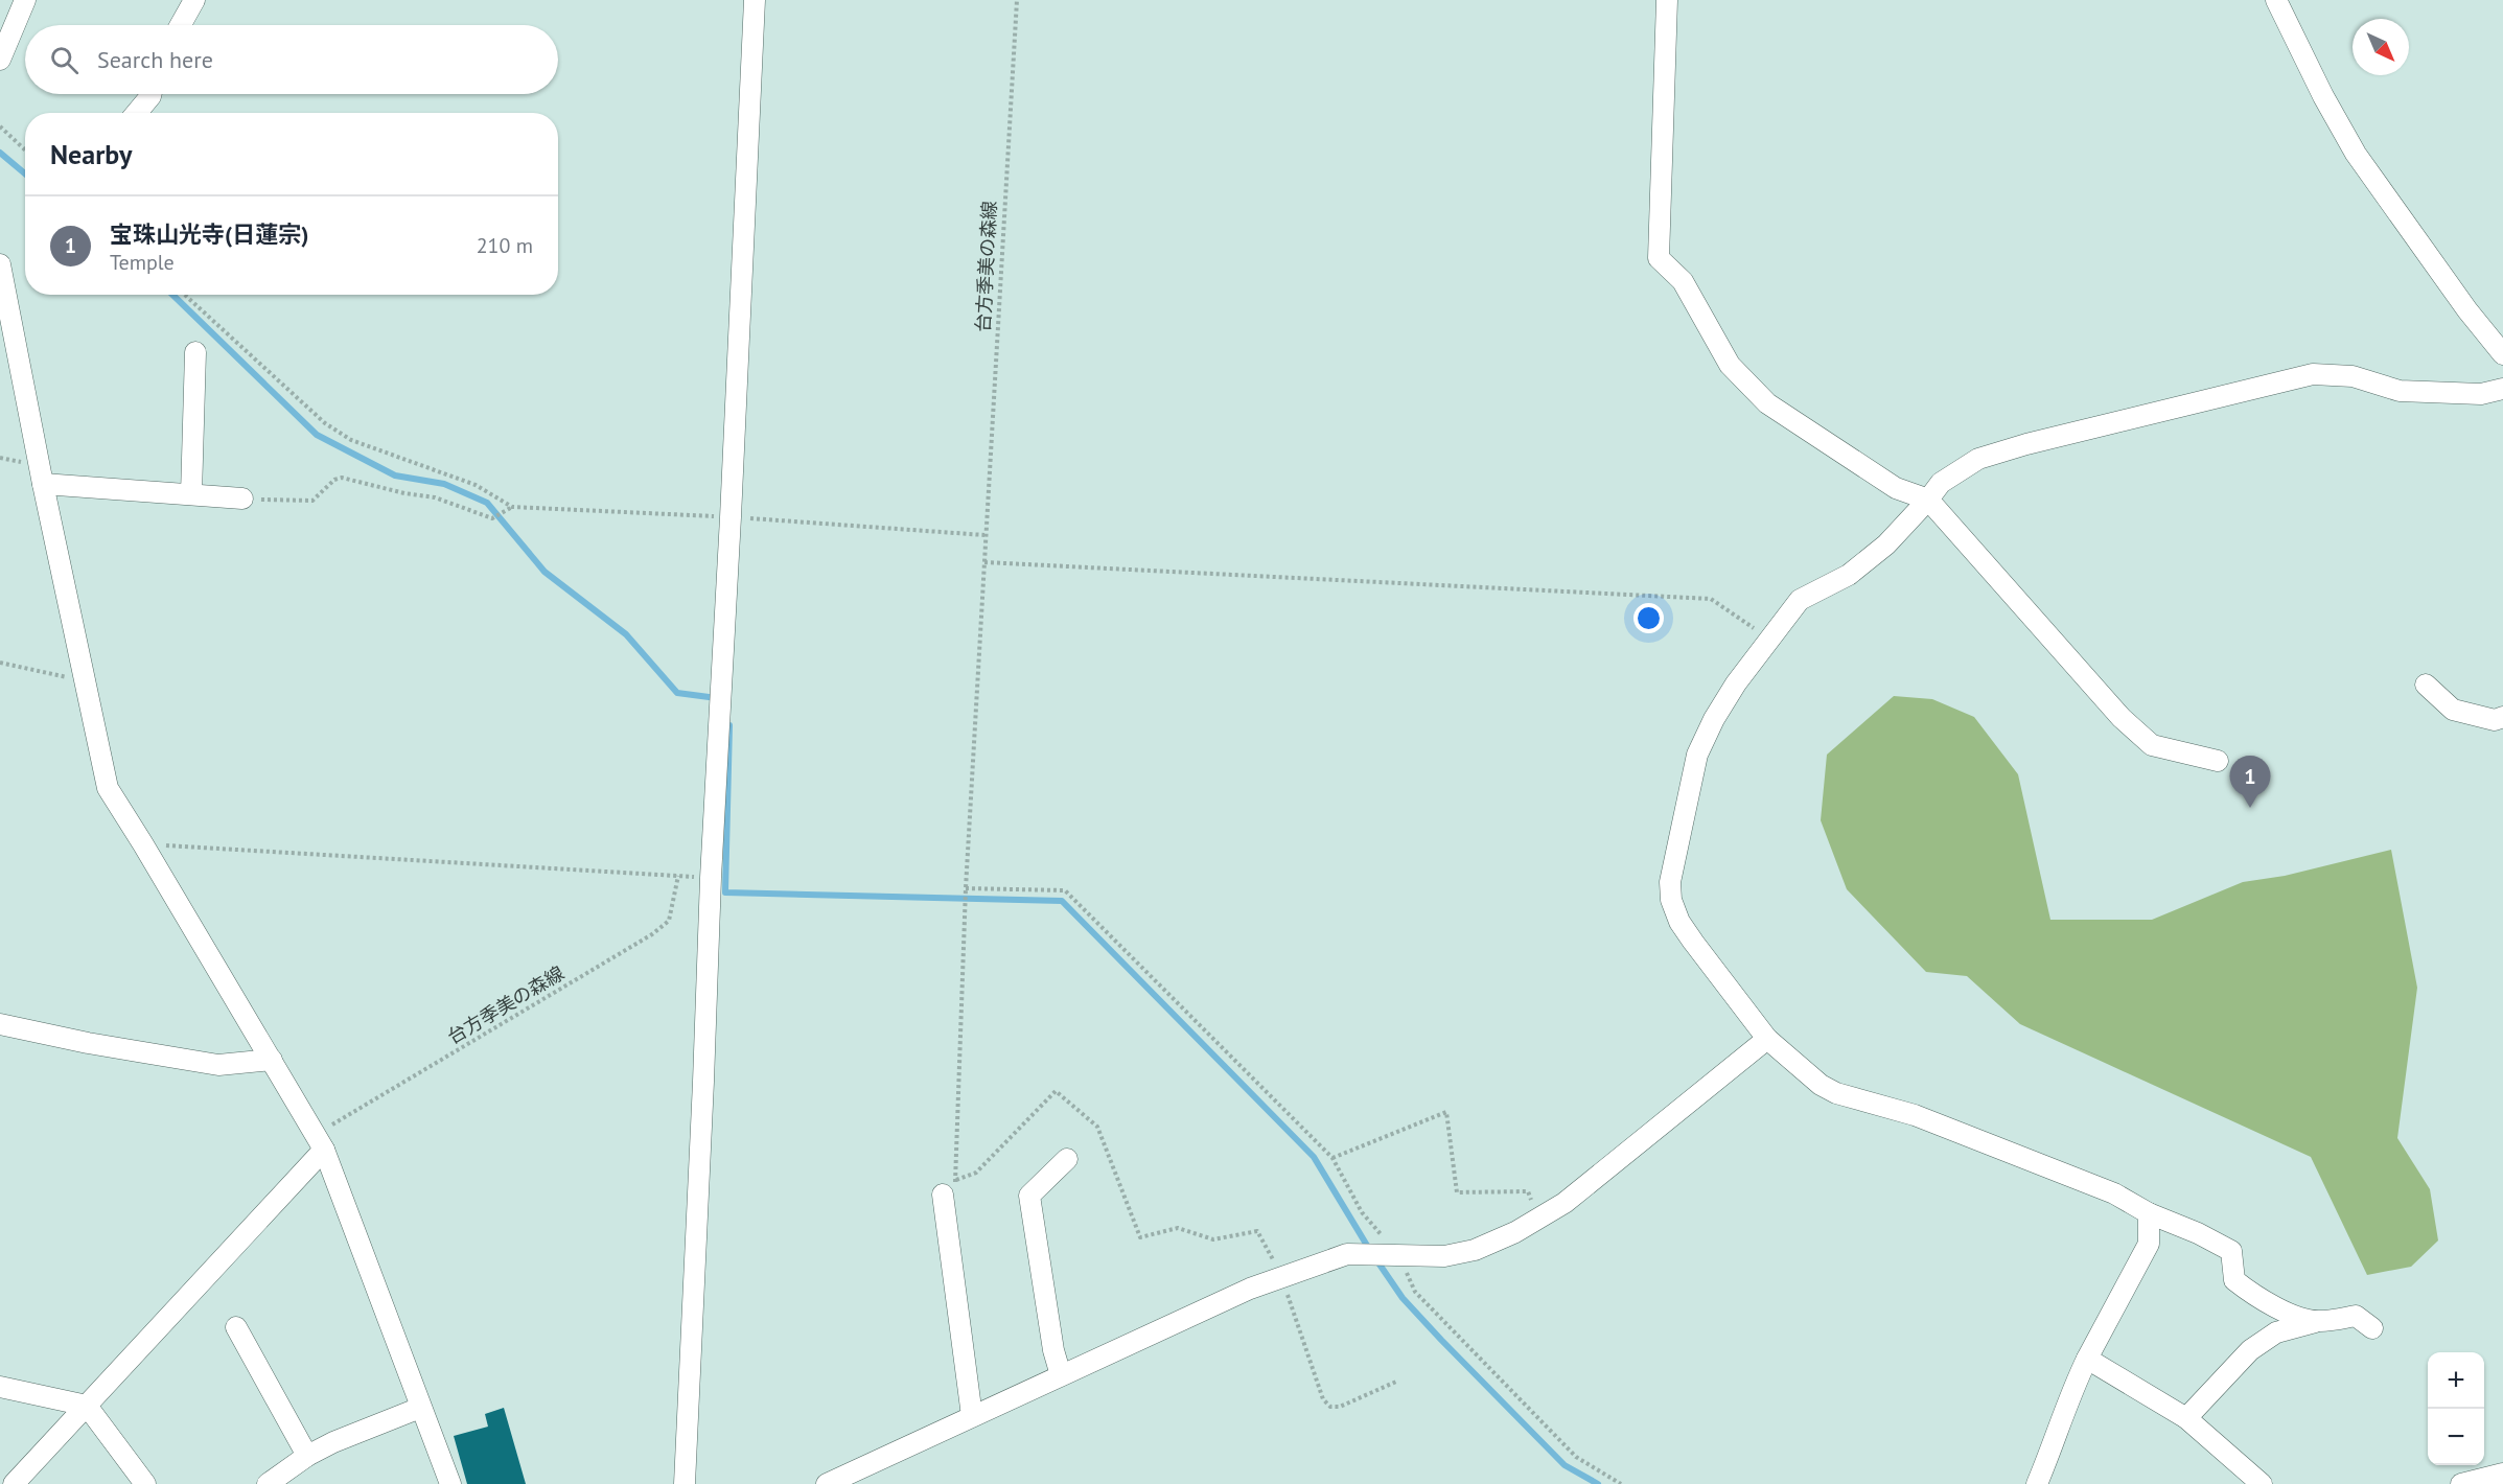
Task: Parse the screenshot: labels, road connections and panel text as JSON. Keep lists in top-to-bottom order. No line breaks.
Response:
{"streets":{"path":["台方季美の森線"]},"north":"bottom right","page":{"search":"Search here","heading":"Nearby","list":[{"mark":"1","name":"宝珠山光寺(日蓮宗)","note":"Temple","value":"210 m"}],"pins":"1","map_buttons":["+","−"]}}
